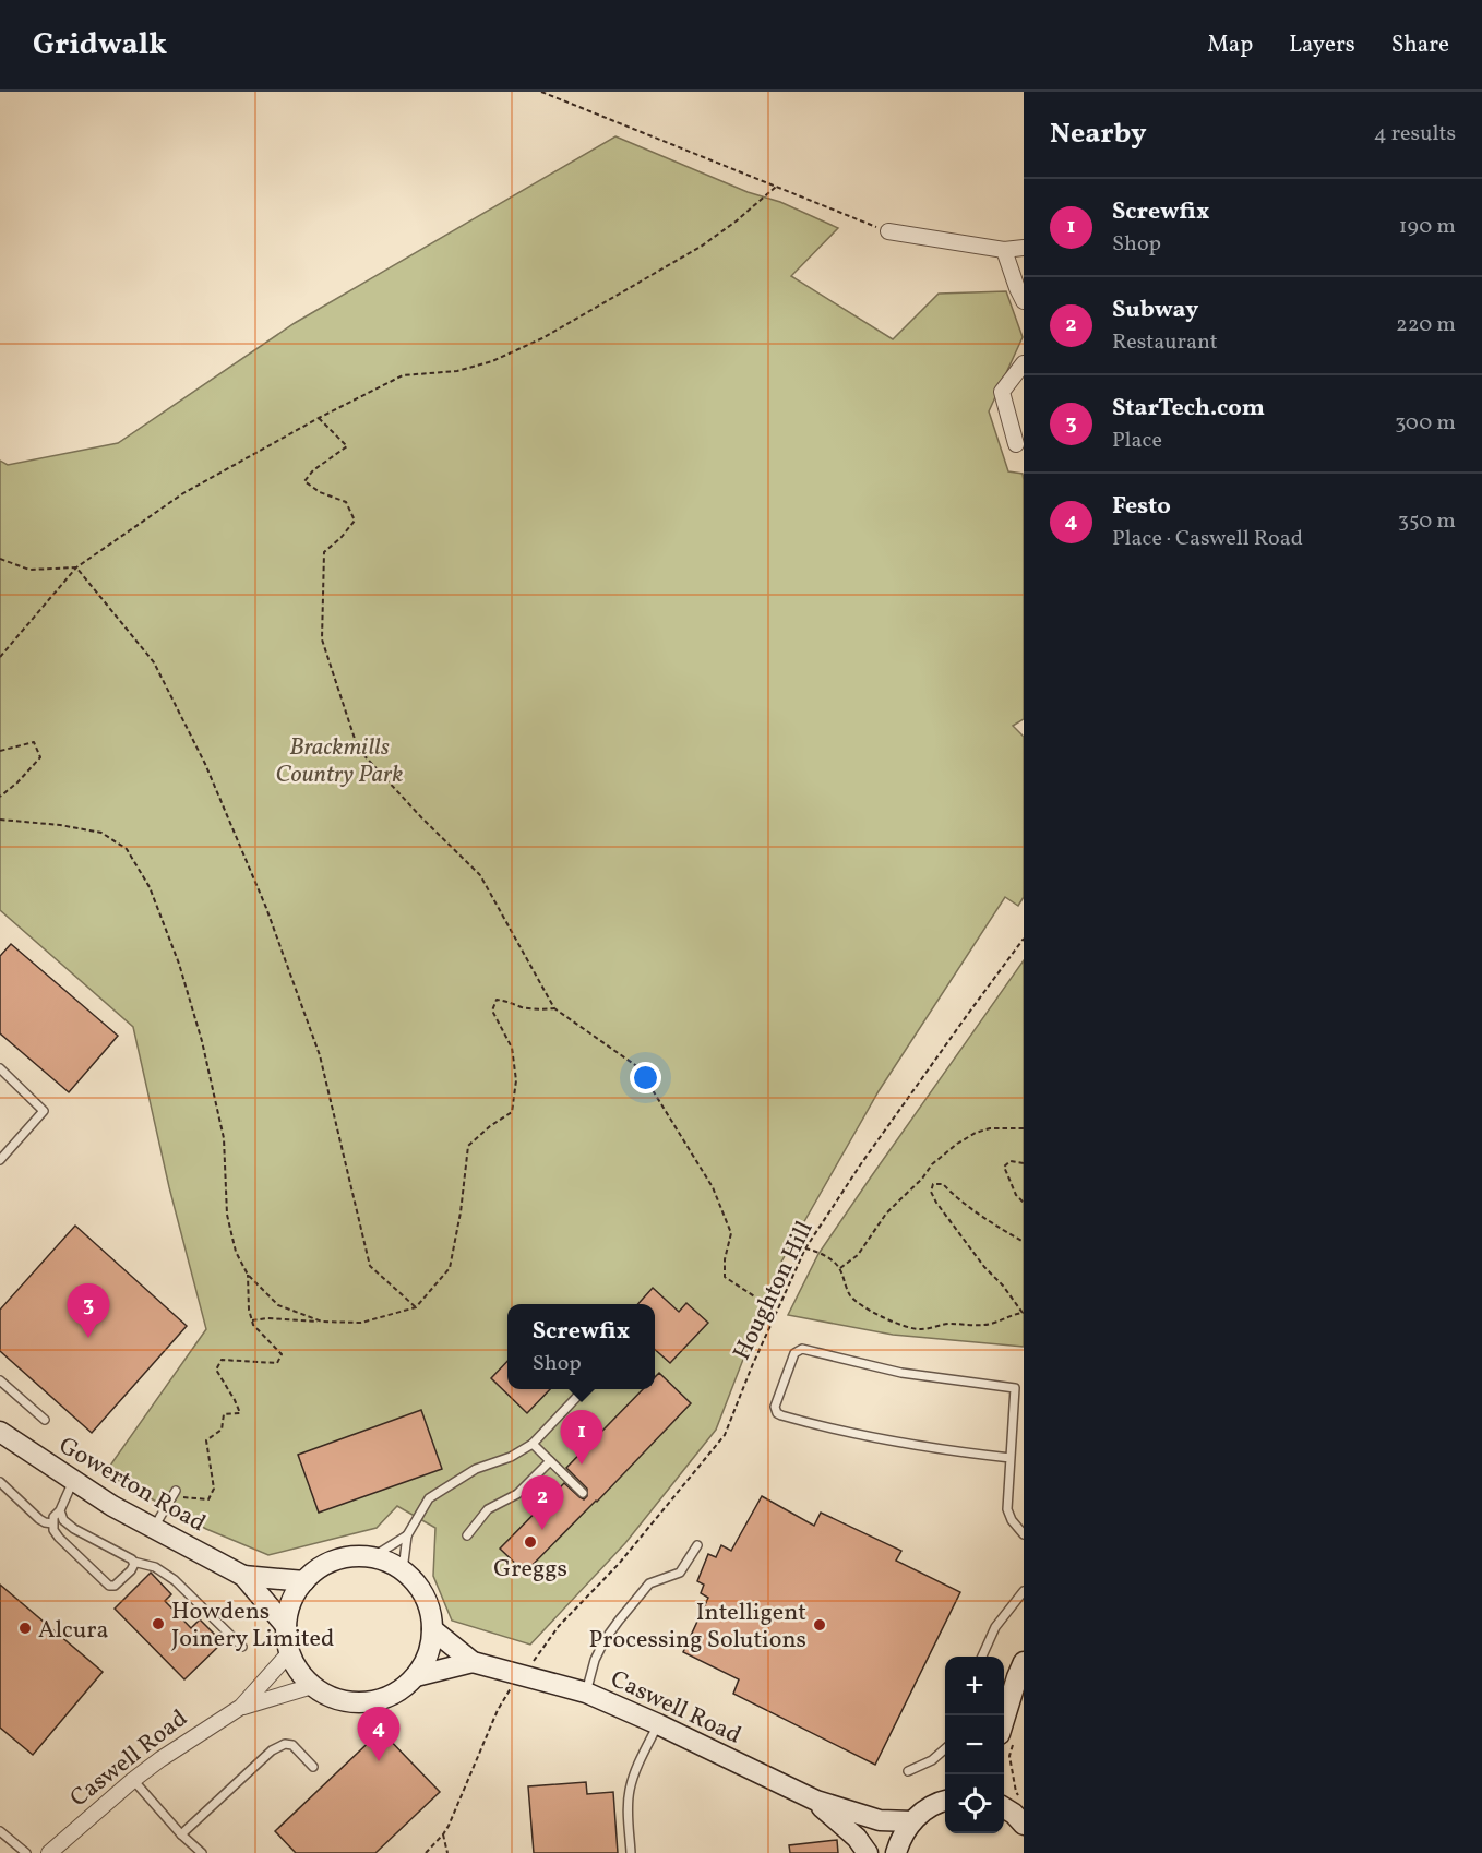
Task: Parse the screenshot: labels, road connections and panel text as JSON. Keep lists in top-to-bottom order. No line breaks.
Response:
{"streets":{"street":["Gowerton Road","Caswell Road"],"path":["Houghton Hill"]},"crossings":[["Gowerton Road","Caswell Road"]],"parks":["Brackmills Country Park"],"places":["Greggs","Howdens Joinery Limited","Intelligent Processing Solutions","Alcura"],"page":{"header":"Gridwalk","nav":["Map","Layers","Share"],"heading":["Nearby","4 results"],"list":[{"mark":"1","name":"Screwfix","note":"Shop","value":"190 m"},{"mark":"2","name":"Subway","note":"Restaurant","value":"220 m"},{"mark":"3","name":"StarTech.com","note":"Place","value":"300 m"},{"mark":"4","name":"Festo","note":"Place · Caswell Road","value":"350 m"}],"pins":["3","1","2","4"],"popup":["Screwfix","Shop"],"map_buttons":["+","−"]}}
